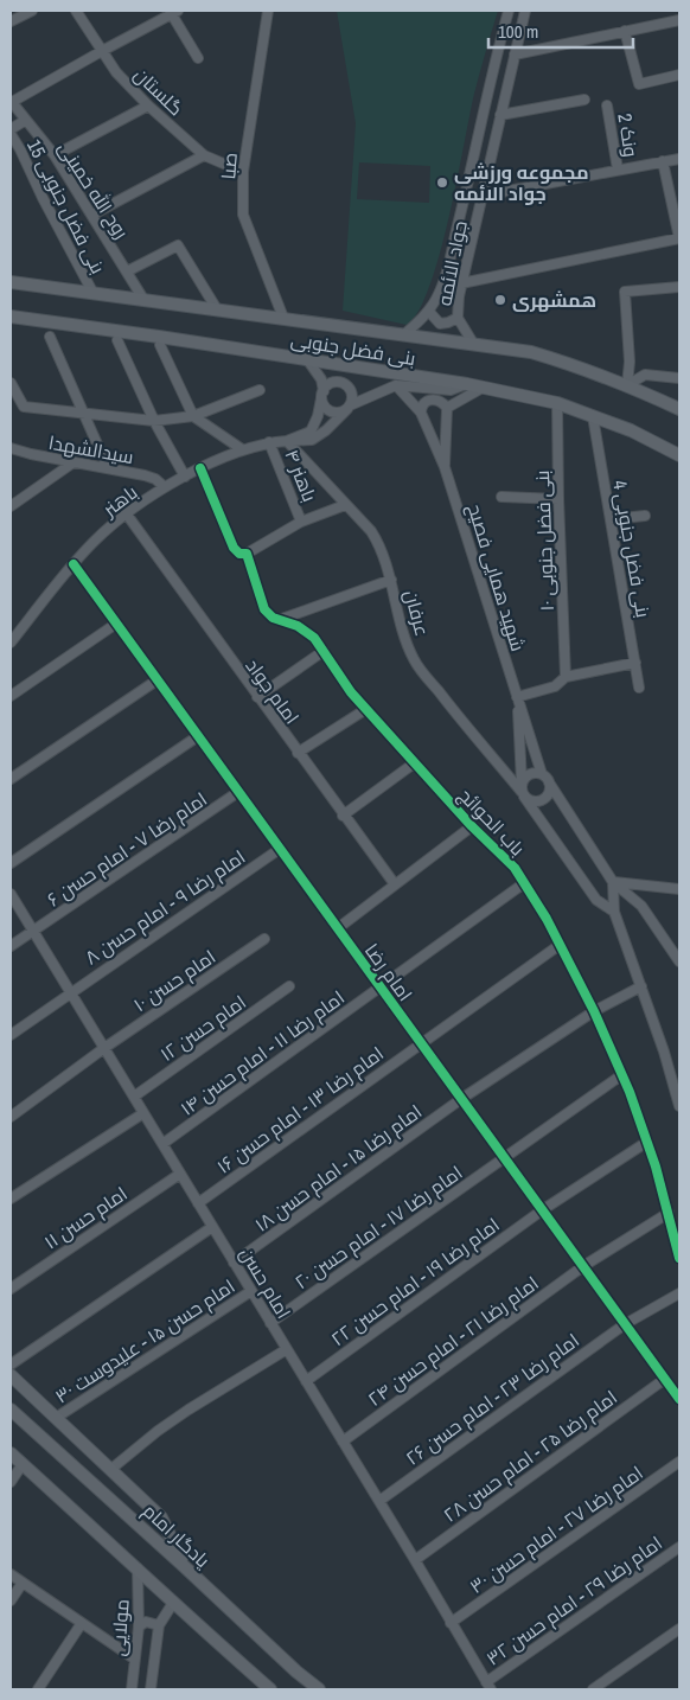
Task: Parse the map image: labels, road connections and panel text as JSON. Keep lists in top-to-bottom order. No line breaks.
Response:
{"streets":{"main road":["بنی فضل جنوبی","یادگار امام"],"street":["گلستان","ونک 2","صبا","روح الله خمینی","بنی فضل جنوبی 15","جواد الائمه","سیدالشهدا","باهنر ۴","باهنر","بنی فضل جنوبی ۱۰","بنی فضل جنوبی 4","شهید همایی فصیح","عرفان","امام جواد","باب الحوائج","امام رضا ۷ - امام حسن ۶","امام رضا ۹ - امام حسن ۸","امام رضا","امام حسن ۱۰","امام حسن ۱۲","امام رضا ۱۱ - امام حسن ۱۴","امام رضا ۱۳ - امام حسن ۱۶","امام رضا ۱۵ - امام حسن ۱۸","امام حسن ۱۱","امام رضا ۱۷ - امام حسن ۲۰","امام رضا ۱۹ - امام حسن ۲۲","امام حسن","امام حسن ۱۵ - علیدوست ۳۰","امام رضا ۲۱ - امام حسن ۲۴","امام رضا ۲۳ - امام حسن ۲۶","امام رضا ۲۵ - امام حسن ۲۸","امام رضا ۲۷ - امام حسن ۳۰","امام رضا ۲۹ - امام حسن ۳۲","مولایی"]},"crossings":[["گلستان","صبا"],["صبا","بنی فضل جنوبی"],["روح الله خمینی","بنی فضل جنوبی"],["بنی فضل جنوبی 15","بنی فضل جنوبی"],["جواد الائمه","بنی فضل جنوبی"],["بنی فضل جنوبی","باهنر"],["بنی فضل جنوبی","بنی فضل جنوبی ۱۰"],["بنی فضل جنوبی","بنی فضل جنوبی 4"],["سیدالشهدا","باهنر"],["باهنر ۴","باهنر"],["باهنر","شهید همایی فصیح"],["باهنر","عرفان"],["باهنر","امام جواد"],["باهنر","باب الحوائج"],["باهنر","امام رضا"],["شهید همایی فصیح","عرفان"],["باب الحوائج","امام رضا ۱۱ - امام حسن ۱۴"],["باب الحوائج","امام رضا ۱۳ - امام حسن ۱۶"],["باب الحوائج","امام رضا ۱۵ - امام حسن ۱۸"],["باب الحوائج","امام رضا ۱۷ - امام حسن ۲۰"],["باب الحوائج","امام رضا ۱۹ - امام حسن ۲۲"],["باب الحوائج","امام رضا ۲۱ - امام حسن ۲۴"],["امام رضا ۷ - امام حسن ۶","امام رضا"],["امام رضا ۷ - امام حسن ۶","امام حسن"],["امام رضا ۹ - امام حسن ۸","امام رضا"],["امام رضا ۹ - امام حسن ۸","امام حسن"],["امام رضا","امام رضا ۱۱ - امام حسن ۱۴"],["امام رضا","امام رضا ۱۳ - امام حسن ۱۶"],["امام رضا","امام رضا ۱۵ - امام حسن ۱۸"],["امام رضا","امام رضا ۱۷ - امام حسن ۲۰"],["امام رضا","امام رضا ۱۹ - امام حسن ۲۲"],["امام رضا","امام رضا ۲۱ - امام حسن ۲۴"],["امام رضا","امام رضا ۲۳ - امام حسن ۲۶"],["امام رضا","امام رضا ۲۵ - امام حسن ۲۸"],["امام حسن ۱۰","امام حسن"],["امام حسن ۱۲","امام حسن"],["امام رضا ۱۱ - امام حسن ۱۴","امام حسن"],["امام رضا ۱۳ - امام حسن ۱۶","امام حسن"],["امام رضا ۱۵ - امام حسن ۱۸","امام حسن"],["امام حسن ۱۱","امام حسن"],["امام رضا ۱۷ - امام حسن ۲۰","امام حسن"],["امام رضا ۱۹ - امام حسن ۲۲","امام حسن"],["امام حسن","امام حسن ۱۵ - علیدوست ۳۰"],["امام حسن","امام رضا ۲۱ - امام حسن ۲۴"],["امام حسن","امام رضا ۲۳ - امام حسن ۲۶"],["امام حسن","امام رضا ۲۵ - امام حسن ۲۸"],["امام حسن","امام رضا ۲۷ - امام حسن ۳۰"],["امام حسن","امام رضا ۲۹ - امام حسن ۳۲"]],"places":["مجموعه ورزشی جواد الائمه","همشهری"],"scale_bar":"100 m"}
